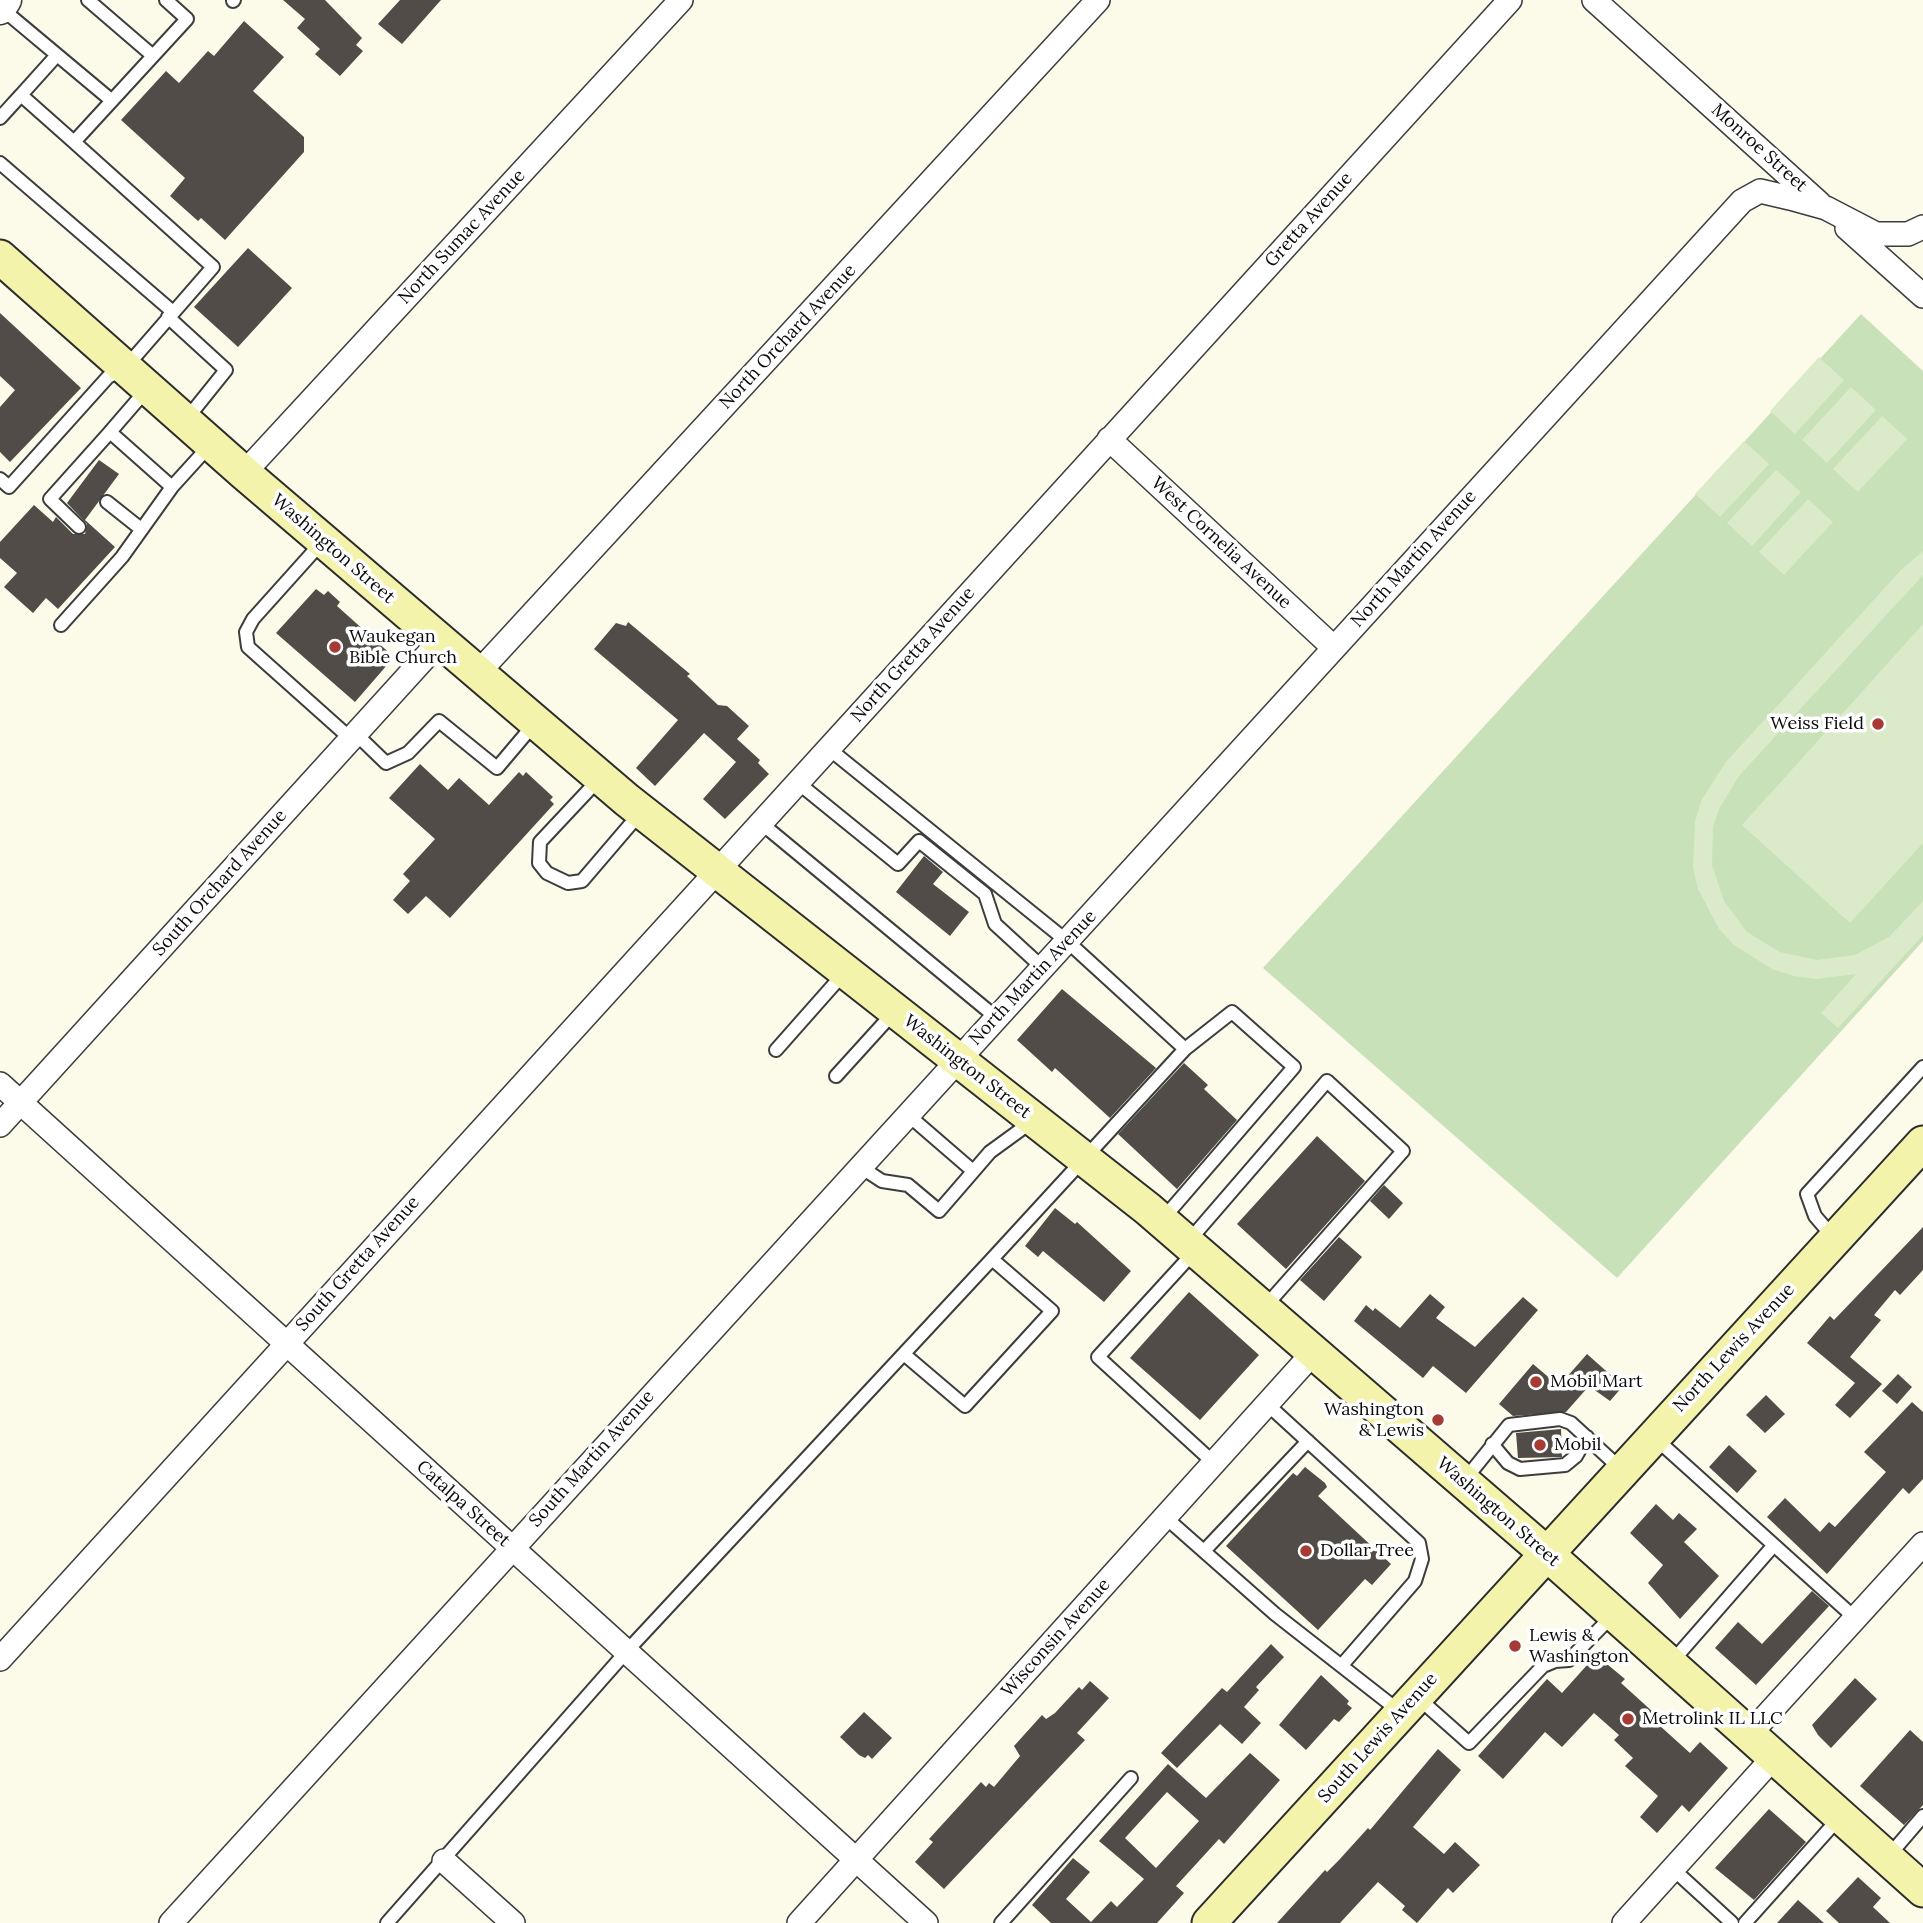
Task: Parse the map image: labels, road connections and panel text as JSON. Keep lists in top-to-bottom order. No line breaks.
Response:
{"streets":{"main road":["Washington Street","North Lewis Avenue","South Lewis Avenue"],"street":["Monroe Street","Gretta Avenue","North Sumac Avenue","North Orchard Avenue","West Cornelia Avenue","North Martin Avenue","North Gretta Avenue","South Orchard Avenue","South Gretta Avenue","South Martin Avenue","Catalpa Street","Wisconsin Avenue"]},"crossings":[["Monroe Street","North Martin Avenue"],["Gretta Avenue","West Cornelia Avenue"],["Gretta Avenue","North Gretta Avenue"],["North Sumac Avenue","Washington Street"],["North Orchard Avenue","Washington Street"],["West Cornelia Avenue","North Martin Avenue"],["West Cornelia Avenue","North Gretta Avenue"],["Washington Street","North Martin Avenue"],["Washington Street","North Gretta Avenue"],["Washington Street","South Orchard Avenue"],["Washington Street","South Gretta Avenue"],["Washington Street","North Lewis Avenue"],["Washington Street","South Martin Avenue"],["Washington Street","Wisconsin Avenue"],["Washington Street","South Lewis Avenue"],["North Martin Avenue","South Martin Avenue"],["North Gretta Avenue","South Gretta Avenue"],["South Orchard Avenue","Catalpa Street"],["South Gretta Avenue","Catalpa Street"],["North Lewis Avenue","South Lewis Avenue"],["South Martin Avenue","Catalpa Street"],["Catalpa Street","Wisconsin Avenue"]],"places":["Waukegan Bible Church","Weiss Field","Mobil Mart","Washington & Lewis","Mobil","Dollar Tree","Lewis & Washington","Metrolink IL LLC"]}
